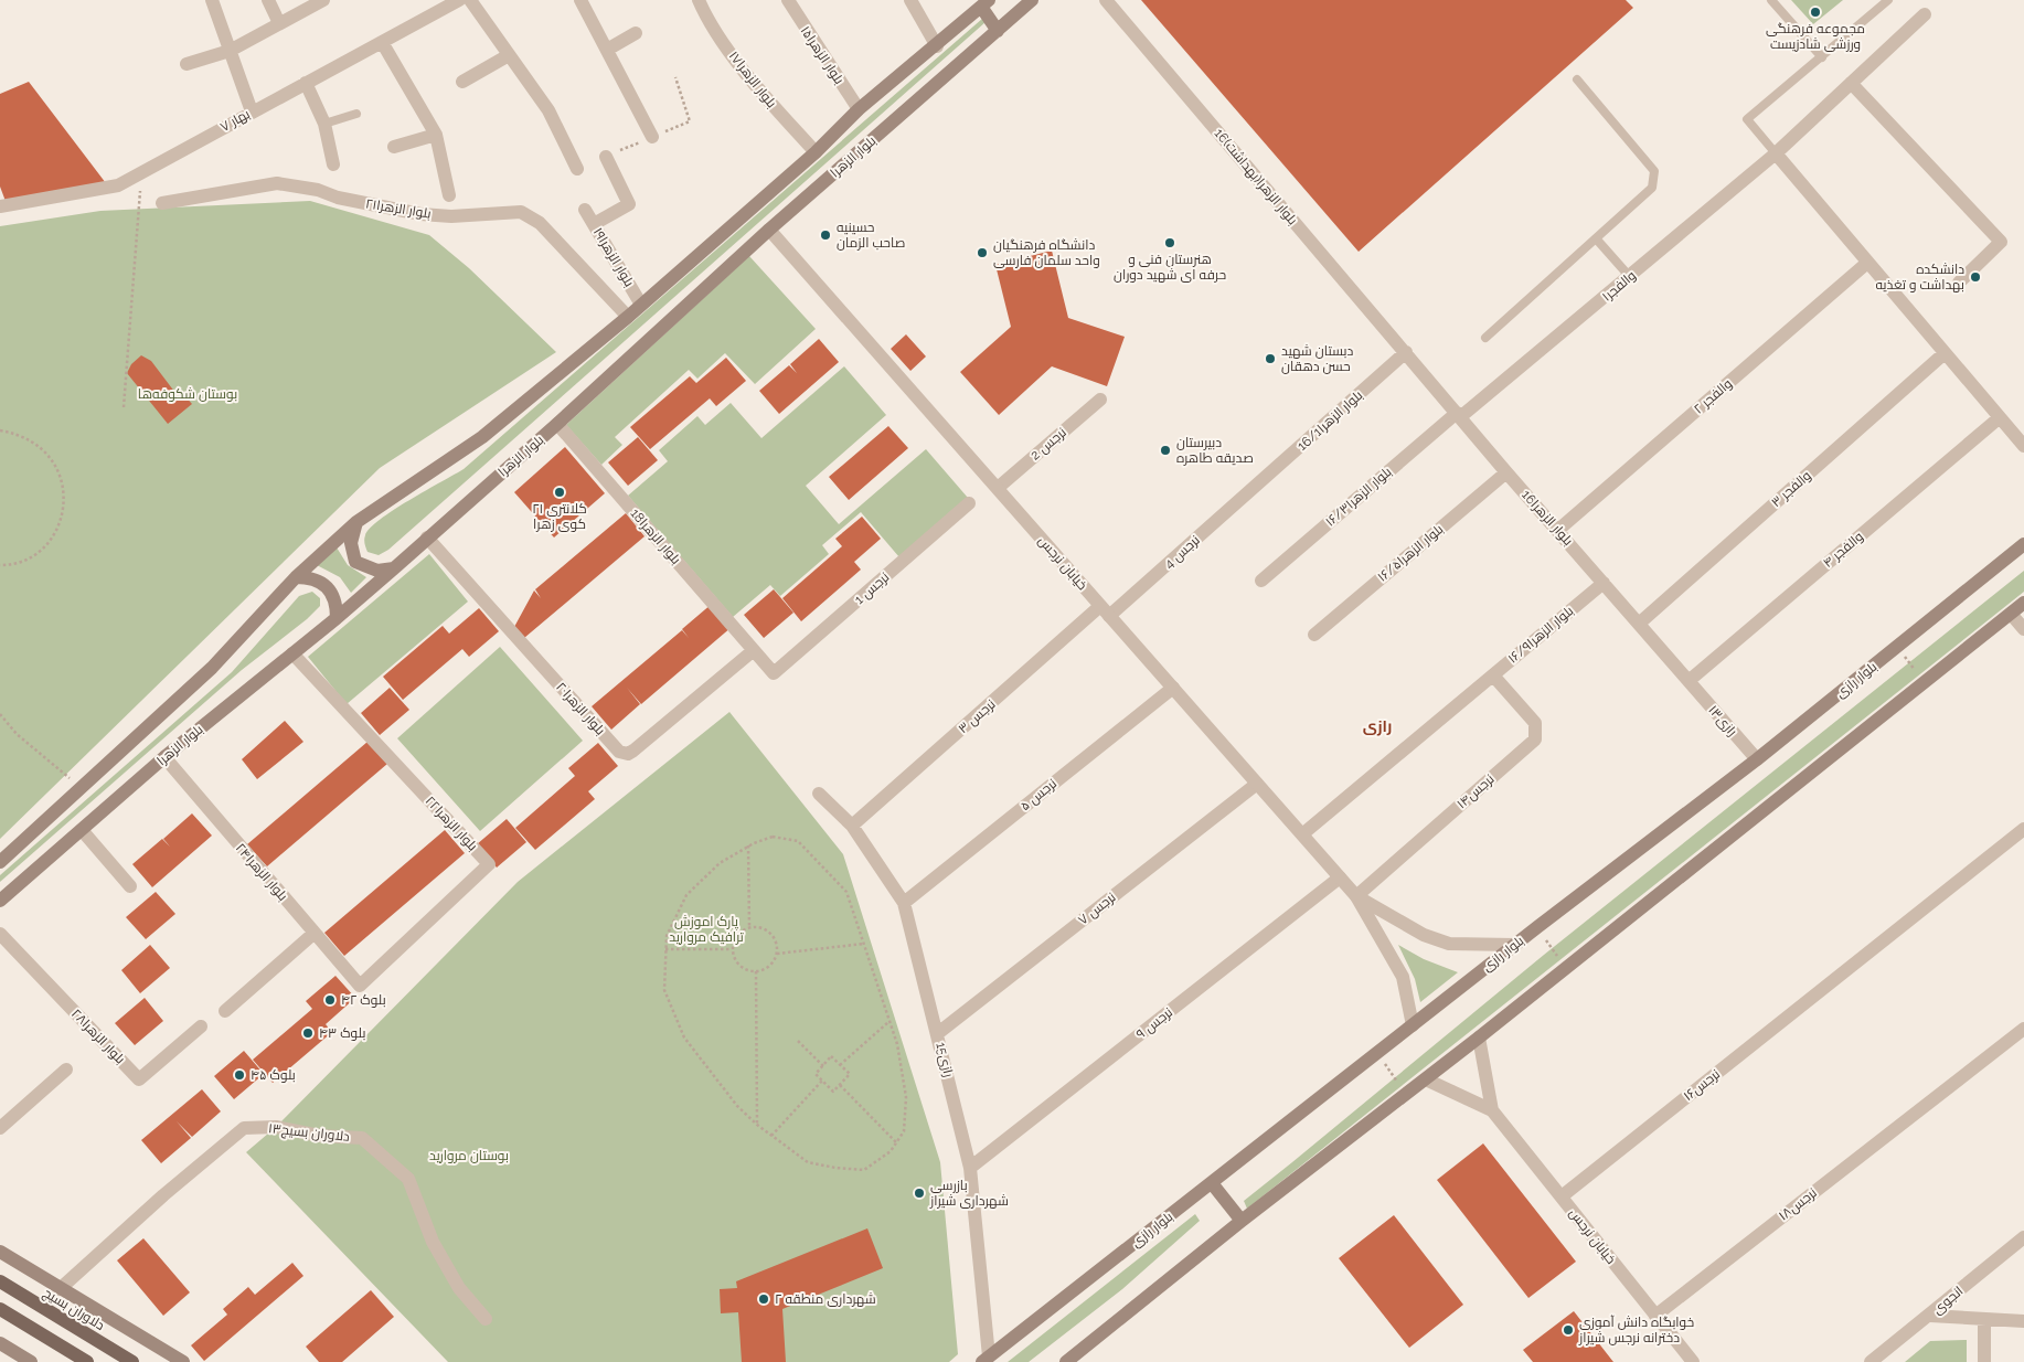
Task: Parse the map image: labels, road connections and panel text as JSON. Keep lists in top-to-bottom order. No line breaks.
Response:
{"streets":{"main road":["بلوار الزهرا","بلوار رازی","دلاوران بسیج"],"street":["بلوار الزهرا۱۵","بلوار الزهرا۱۷","بهار ۷","16بلوار الزهرا(بهداشت)","بلوار الزهرا۲۱","بلوار الزهرا۱۹","والفجر۱","والفجر ۲","بلوار الزهرا16/1","2 نرجس","والفجر ۳","بلوار الزهرا۱۶/۳","16بلوار الزهرا","18بلوار الزهرا","والفجر ۴","4 نرجس","بلوار الزهرا۱۶/۵","خیابان نرجس","1 نرجس","بلوار الزهرا۱۶/۹","بلوار الزهرا۲۰","نرجس ۳","رازی۱۳","نرجس۱۴","نرجس ۵","بلوار الزهرا۲۲","بلوار الزهرا۲۴","نرجس ۷","نرجس ۹","بلوار الزهرا۲۸","15رازی","نرجس۱۶","دلاوران بسیج۱۳","نرجس۱۸","انجوی"]},"crossings":[["بلوار الزهرا۱۵","بلوار الزهرا"],["بلوار الزهرا۱۷","بلوار الزهرا"],["بلوار الزهرا","بلوار الزهرا۲۱"],["بلوار الزهرا","بلوار الزهرا۱۹"],["بلوار الزهرا","18بلوار الزهرا"],["بلوار الزهرا","خیابان نرجس"],["بلوار الزهرا","بلوار الزهرا۲۰"],["بلوار الزهرا","بلوار الزهرا۲۲"],["بلوار الزهرا","بلوار الزهرا۲۴"],["16بلوار الزهرا(بهداشت)","بلوار الزهرا16/1"],["16بلوار الزهرا(بهداشت)","16بلوار الزهرا"],["والفجر۱","بلوار الزهرا۱۶/۳"],["والفجر۱","16بلوار الزهرا"],["والفجر ۲","16بلوار الزهرا"],["بلوار الزهرا16/1","16بلوار الزهرا"],["بلوار الزهرا16/1","4 نرجس"],["2 نرجس","خیابان نرجس"],["والفجر ۳","16بلوار الزهرا"],["بلوار الزهرا۱۶/۳","16بلوار الزهرا"],["16بلوار الزهرا","والفجر ۴"],["16بلوار الزهرا","بلوار الزهرا۱۶/۵"],["16بلوار الزهرا","بلوار الزهرا۱۶/۹"],["16بلوار الزهرا","رازی۱۳"],["18بلوار الزهرا","1 نرجس"],["18بلوار الزهرا","بلوار الزهرا۲۰"],["والفجر ۴","رازی۱۳"],["4 نرجس","خیابان نرجس"],["4 نرجس","نرجس ۳"],["خیابان نرجس","بلوار الزهرا۱۶/۹"],["خیابان نرجس","نرجس ۳"],["خیابان نرجس","نرجس۱۴"],["خیابان نرجس","نرجس ۵"],["خیابان نرجس","نرجس ۷"],["خیابان نرجس","نرجس ۹"],["خیابان نرجس","نرجس۱۶"],["خیابان نرجس","نرجس۱۸"],["بلوار الزهرا۱۶/۹","نرجس۱۴"],["بلوار رازی","رازی۱۳"],["بلوار رازی","15رازی"],["نرجس ۳","15رازی"],["نرجس ۵","15رازی"],["بلوار الزهرا۲۲","بلوار الزهرا۲۴"],["نرجس ۷","15رازی"],["نرجس ۹","15رازی"]],"districts":["رازی"],"parks":["بوستان شکوفه‌ها","پارک اموزش ترافیک مروارید","بوستان مروارید"],"places":["مجموعه فرهنگی ورزشی شادزیست","حسینیه صاحب الزمان","هنرستان فنی و حرفه ای شهید دوران","دانشگاه فرهنگیان واحد سلمان فارسی","دانشکده بهداشت و تغذیه","دبستان شهید حسن دهقان","دبیرستان صدیقه طاهره","کلانتری ۲۱ کوی زهرا","بلوک ۴۲","بلوک ۴۳","بلوک ۴۵","بازرسی شهرداری شیراز","شهرداری منطقه ۲","خوابگاه دانش آموزی دخترانه نرجس شیراز"]}
